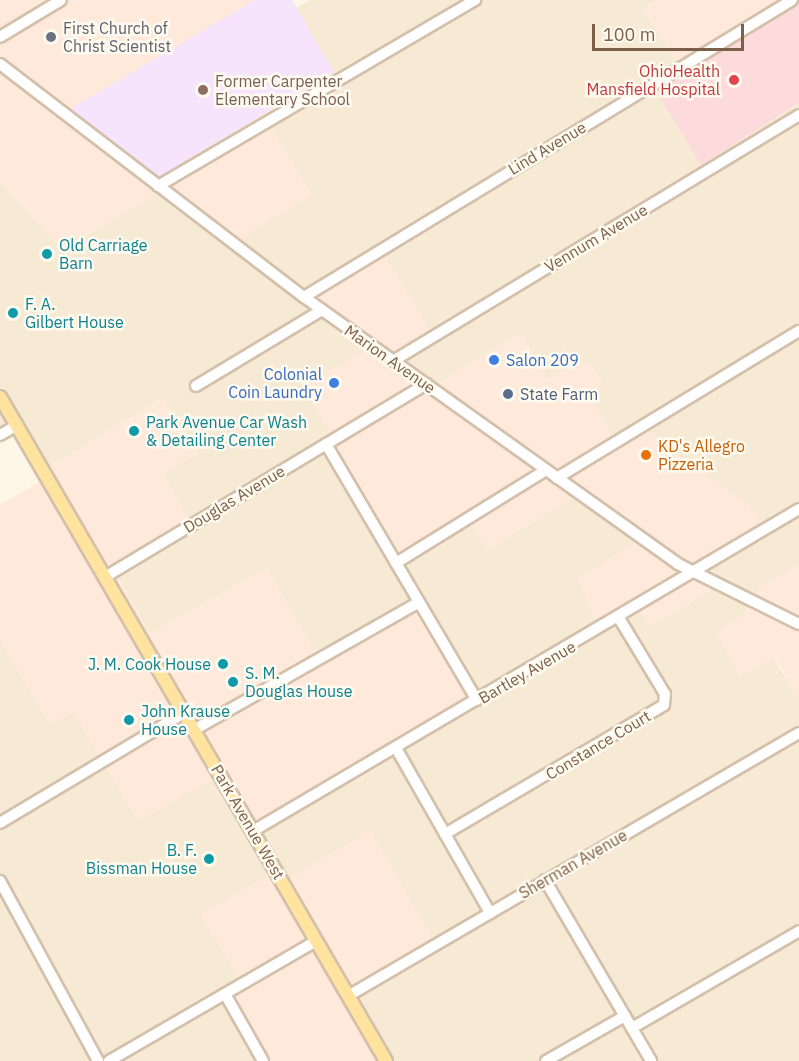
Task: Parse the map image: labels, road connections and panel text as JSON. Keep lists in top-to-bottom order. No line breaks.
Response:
{"streets":{"main road":["Park Avenue West"],"street":["Lind Avenue","Vennum Avenue","Marion Avenue","Douglas Avenue","Bartley Avenue","Constance Court","Sherman Avenue"]},"crossings":[["Lind Avenue","Marion Avenue"],["Vennum Avenue","Marion Avenue"],["Marion Avenue","Douglas Avenue"],["Marion Avenue","Bartley Avenue"],["Douglas Avenue","Park Avenue West"],["Bartley Avenue","Constance Court"],["Bartley Avenue","Park Avenue West"],["Park Avenue West","Sherman Avenue"]],"places":["First Church of Christ Scientist","OhioHealth Mansfield Hospital","Former Carpenter Elementary School","Old Carriage Barn","F. A. Gilbert House","Salon 209","Colonial Coin Laundry","State Farm","Park Avenue Car Wash & Detailing Center","KD's Allegro Pizzeria","J. M. Cook House","S. M. Douglas House","John Krause House","B. F. Bissman House"],"scale_bar":"100 m"}
